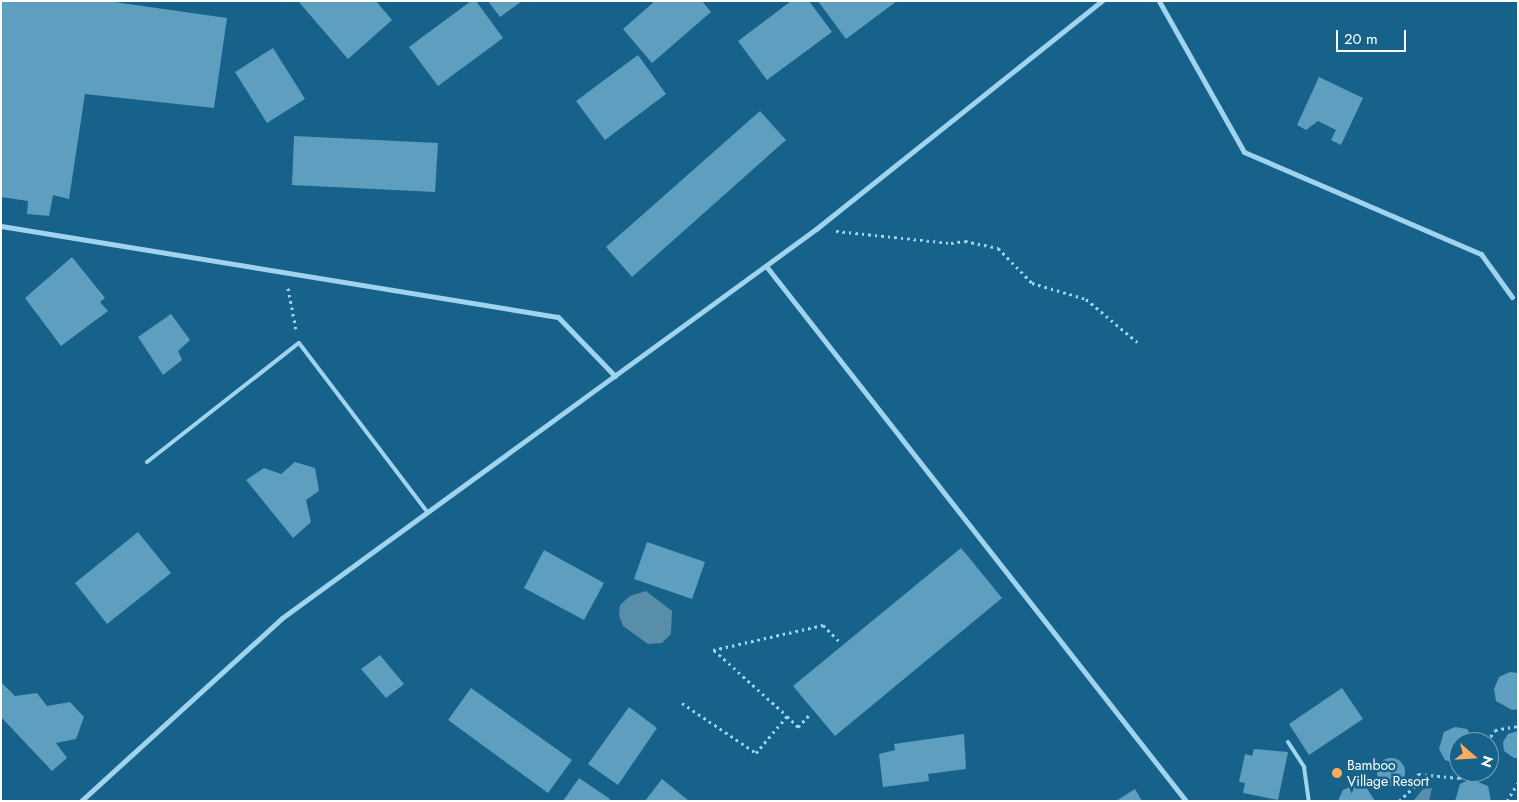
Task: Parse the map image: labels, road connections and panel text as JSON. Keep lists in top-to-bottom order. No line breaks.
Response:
{"places":["Bamboo Village Resort"],"scale_bar":"20 m","north":"right"}
